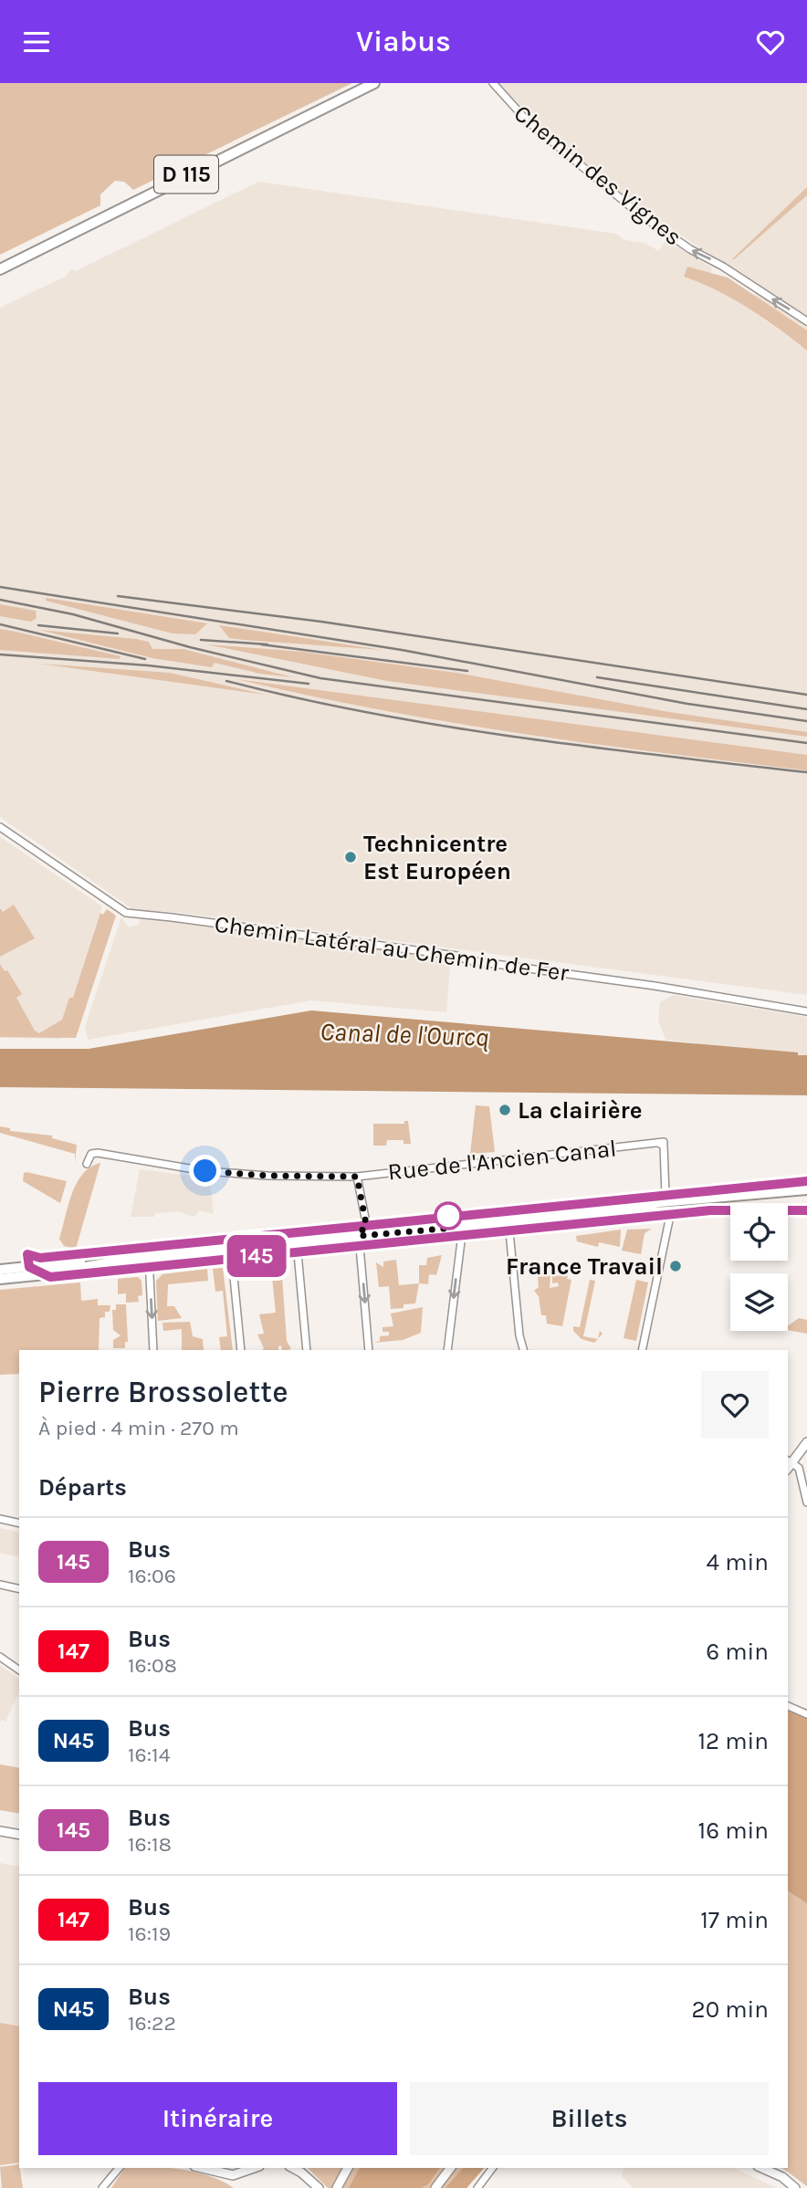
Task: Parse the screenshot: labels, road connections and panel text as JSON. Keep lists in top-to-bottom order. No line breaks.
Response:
{"streets":{"main road":["D 115"],"street":["Chemin des Vignes","Chemin Latéral au Chemin de Fer","Rue de l'Ancien Canal"]},"one_way":["Chemin des Vignes"],"water":["Canal de l'Ourcq"],"places":["Technicentre Est Européen","La clairière","France Travail"],"lines":["bus line 145"],"page":{"header":"Viabus","on_map":"145","heading":[["Pierre Brossolette","À pied · 4 min · 270 m"],"Départs"],"list":[{"mark":"145","name":"Bus","note":"16:06","value":"4 min"},{"mark":"147","name":"Bus","note":"16:08","value":"6 min"},{"mark":"N45","name":"Bus","note":"16:14","value":"12 min"},{"mark":"145","name":"Bus","note":"16:18","value":"16 min"},{"mark":"147","name":"Bus","note":"16:19","value":"17 min"},{"mark":"N45","name":"Bus","note":"16:22","value":"20 min"}],"buttons":["Itinéraire","Billets"]}}
